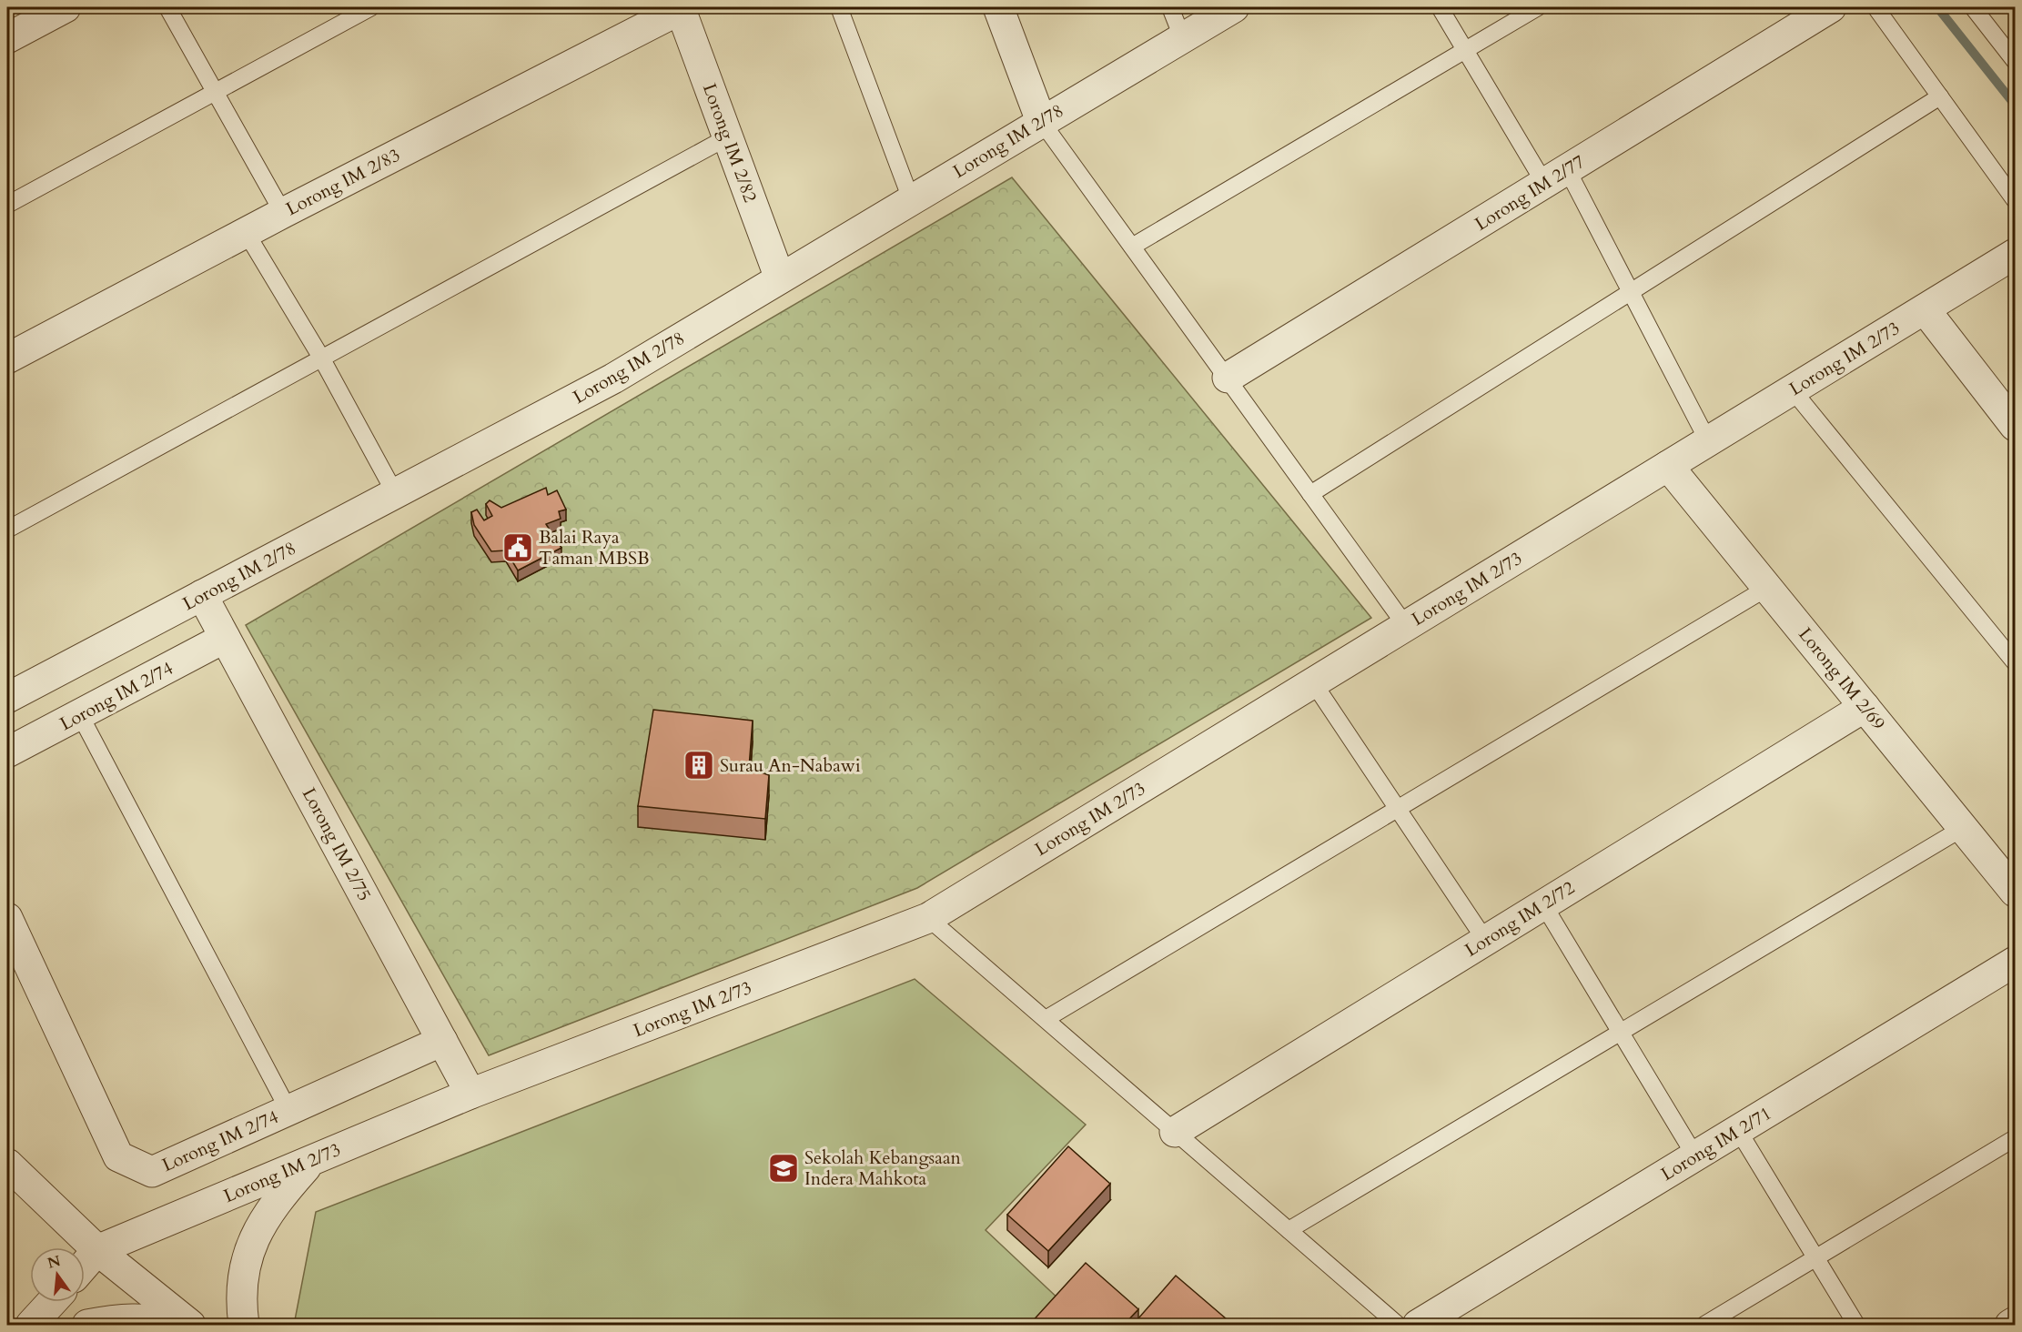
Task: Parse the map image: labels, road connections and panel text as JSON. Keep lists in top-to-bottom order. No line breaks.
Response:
{"streets":{"street":["Lorong IM 2/78","Lorong IM 2/82","Lorong IM 2/83","Lorong IM 2/77","Lorong IM 2/73","Lorong IM 2/69","Lorong IM 2/74","Lorong IM 2/75","Lorong IM 2/72","Lorong IM 2/71"]},"crossings":[["Lorong IM 2/78","Lorong IM 2/82"],["Lorong IM 2/78","Lorong IM 2/75"],["Lorong IM 2/82","Lorong IM 2/83"],["Lorong IM 2/73","Lorong IM 2/69"],["Lorong IM 2/73","Lorong IM 2/75"],["Lorong IM 2/69","Lorong IM 2/72"],["Lorong IM 2/74","Lorong IM 2/75"]],"places":{"public building":["Balai Raya Taman MBSB"],"building":["Surau An-Nabawi"],"school or university":["Sekolah Kebangsaan Indera Mahkota"]},"north":"top"}
